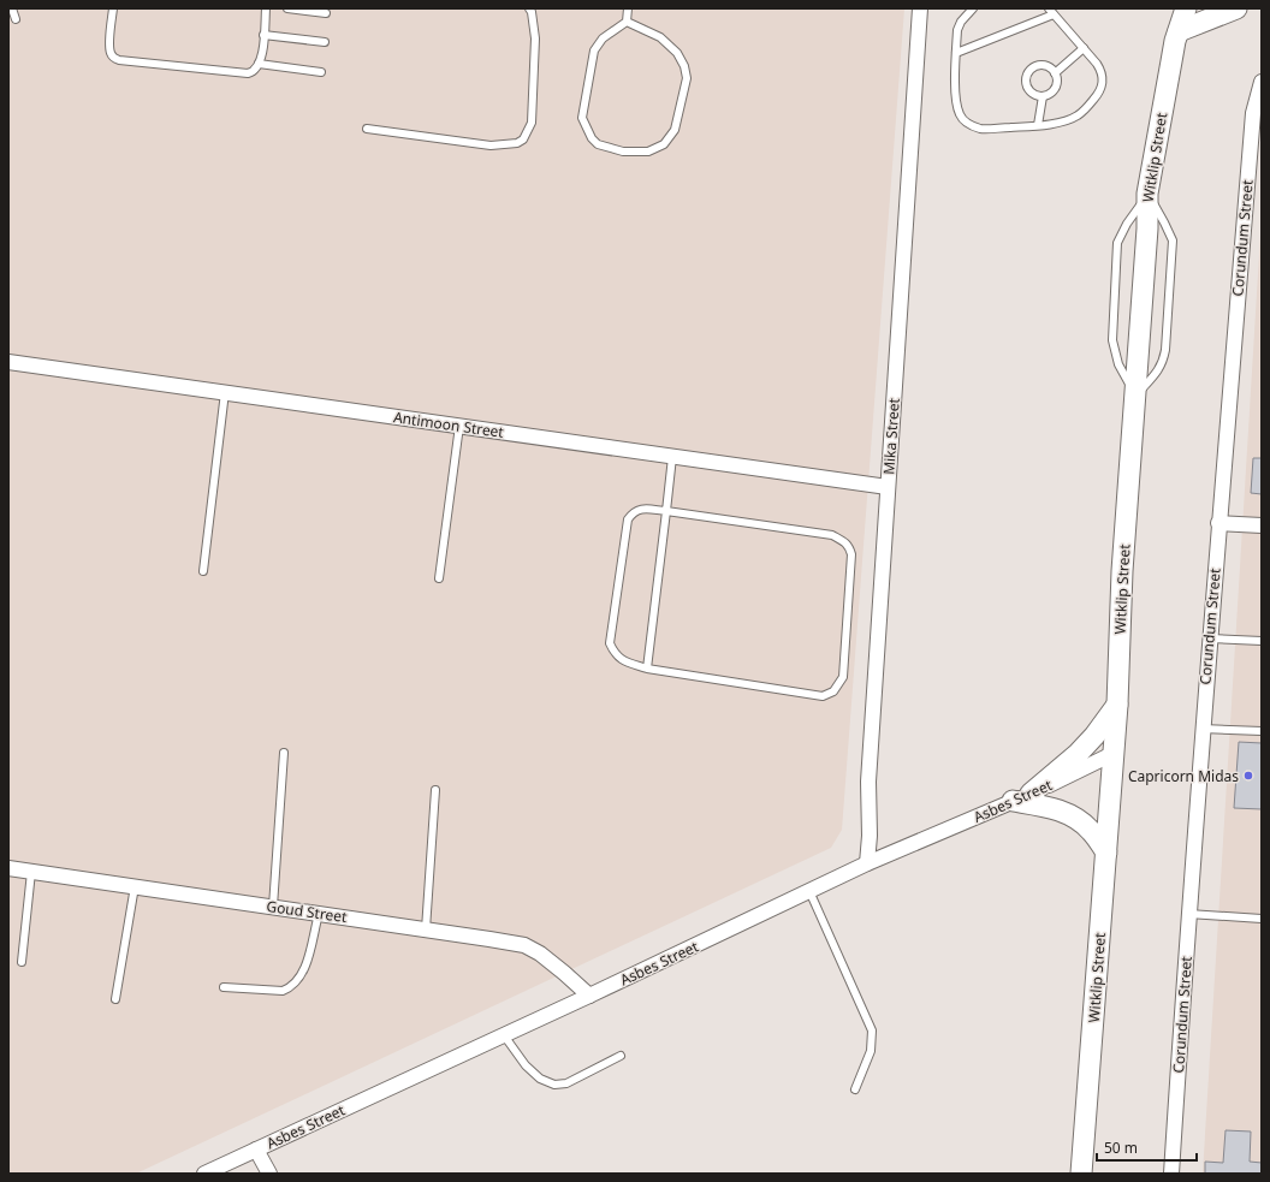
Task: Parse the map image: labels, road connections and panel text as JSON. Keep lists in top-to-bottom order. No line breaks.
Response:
{"streets":{"main road":["Witklip Street"],"street":["Corundum Street","Antimoon Street","Mika Street","Asbes Street","Goud Street"]},"crossings":[["Witklip Street","Asbes Street"],["Antimoon Street","Mika Street"],["Mika Street","Asbes Street"],["Asbes Street","Goud Street"]],"places":["Capricorn Midas"],"scale_bar":"50 m"}
